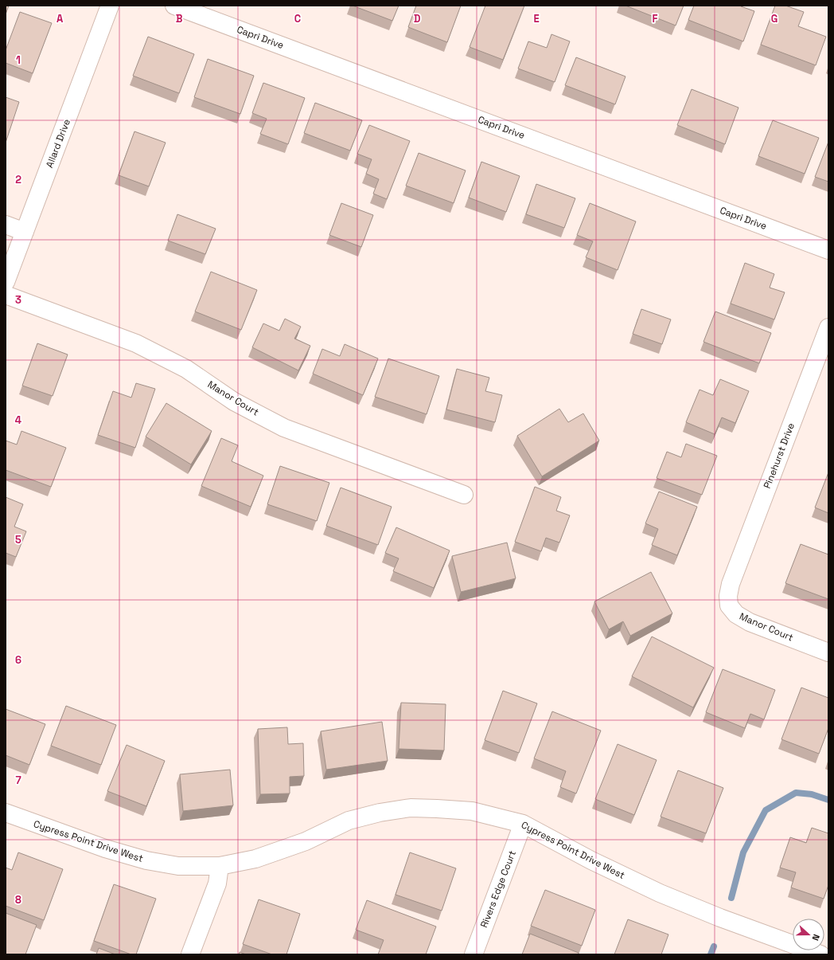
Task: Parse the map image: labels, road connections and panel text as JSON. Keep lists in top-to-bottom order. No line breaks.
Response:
{"streets":{"street":["Capri Drive","Allard Drive","Manor Court","Pinehurst Drive","Cypress Point Drive West","Rivers Edge Court"]},"crossings":[["Manor Court","Pinehurst Drive"],["Cypress Point Drive West","Rivers Edge Court"]],"north":"right","grid":{"columns":["A","B","C","D","E","F","G"],"rows":["1","2","3","4","5","6","7","8"]}}
